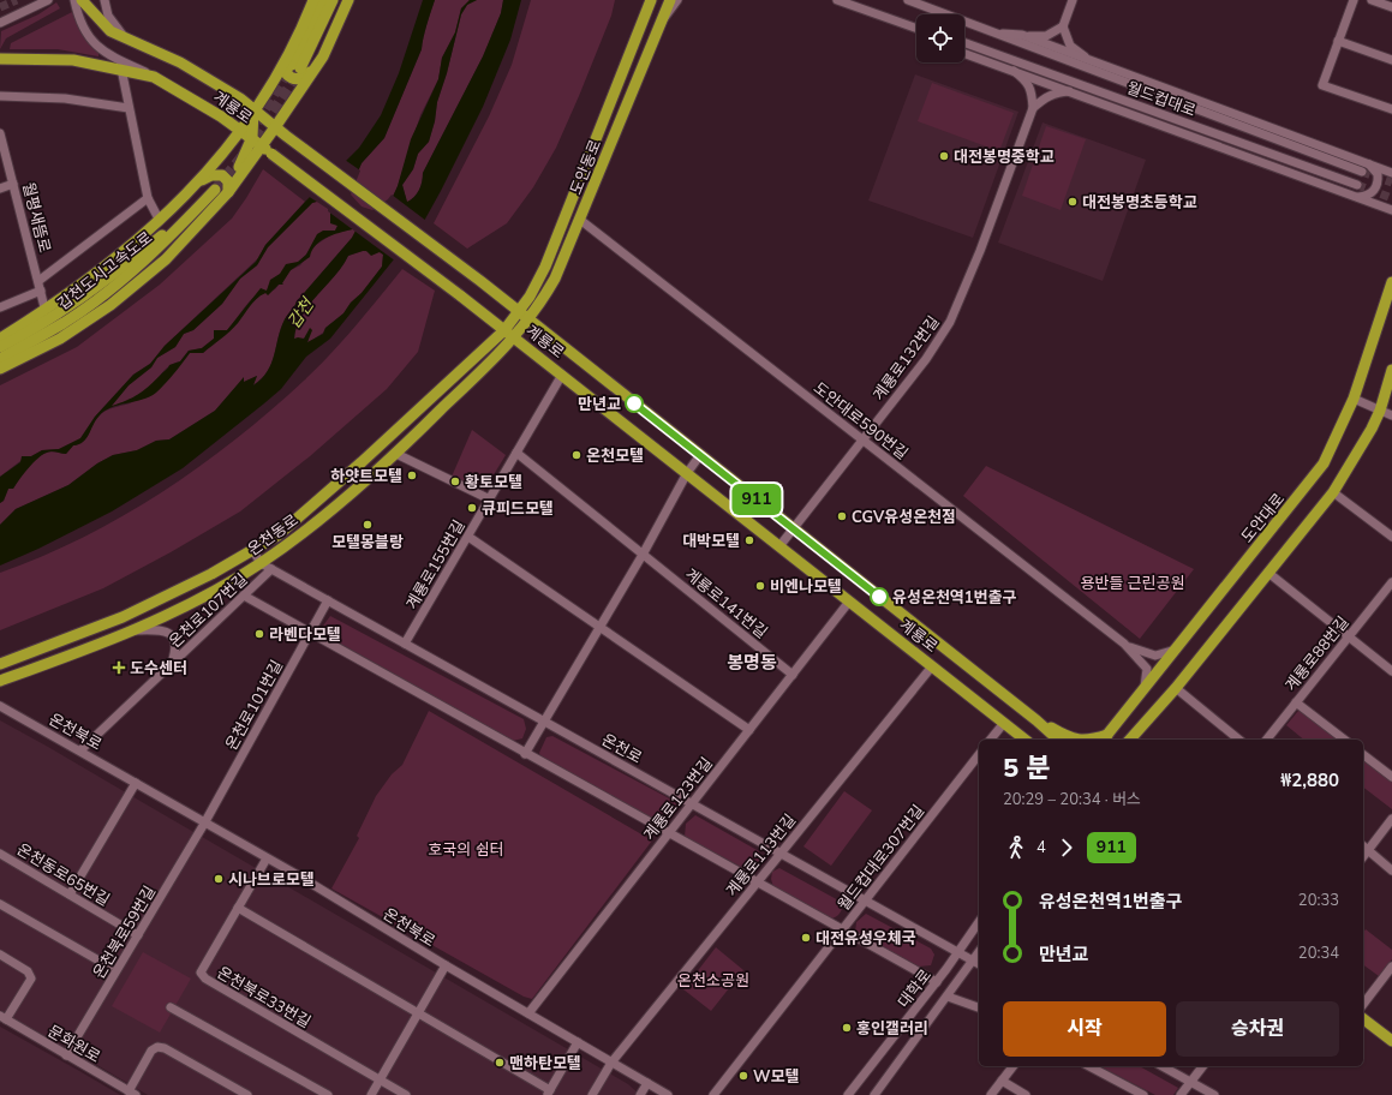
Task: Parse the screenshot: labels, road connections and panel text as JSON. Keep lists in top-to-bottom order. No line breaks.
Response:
{"streets":{"main road":["계룡로","도안동로","갑천도시고속도로","도안대로","온천동로"],"street":["월드컵대로","월평새뜸로","계룡로132번길","도안대로590번길","계룡로155번길","계룡로141번길","온천로107번길","계룡로88번길","온천로101번길","온천북로","온천로","계룡로123번길","계룡로113번길","월드컵대로307번길","온천동로65번길","온천북로59번길","대학로","온천북로33번길","문화원로"]},"crossings":[["계룡로","도안동로"],["계룡로","계룡로132번길"],["계룡로","온천동로"],["계룡로","계룡로155번길"],["계룡로","계룡로123번길"],["계룡로","계룡로113번길"],["도안동로","도안대로590번길"],["도안동로","온천동로"],["계룡로132번길","도안대로590번길"],["온천동로","온천로"],["계룡로155번길","계룡로141번길"],["계룡로155번길","온천로"],["계룡로141번길","계룡로123번길"],["온천로107번길","온천북로"],["온천로107번길","온천로"],["온천로101번길","온천북로"],["온천로101번길","온천로"],["온천로101번길","온천북로59번길"],["온천북로","계룡로123번길"],["온천북로","계룡로113번길"],["온천북로","온천북로59번길"],["온천북로","온천북로33번길"],["온천로","계룡로123번길"],["온천로","계룡로113번길"],["온천로","월드컵대로307번길"],["온천로","대학로"],["온천동로65번길","온천북로59번길"],["온천북로59번길","문화원로"]],"districts":["봉명동"],"water":["갑천"],"parks":["용반들 근린공원","호국의 쉼터","온천소공원"],"places":{"other":["대전봉명중학교","대전봉명초등학교","만년교","온천모텔","하얏트모텔","황토모텔","큐피드모텔","CGV유성온천점","모텔몽블랑","대박모텔","비엔나모텔","유성온천역1번출구","라벤다모텔","시나브로모텔","대전유성우체국","홍인갤러리","맨하탄모텔","W모텔"],"health":["도수센터"]},"lines":["bus line 911"],"page":{"on_map":"911","heading":["5 분","20:29 – 20:34 · 버스","₩2,880"],"legs":["4","911"],"list":[{"name":"유성온천역1번출구","value":"20:33"},{"name":"만년교","value":"20:34"}],"buttons":["시작","승차권"]}}
